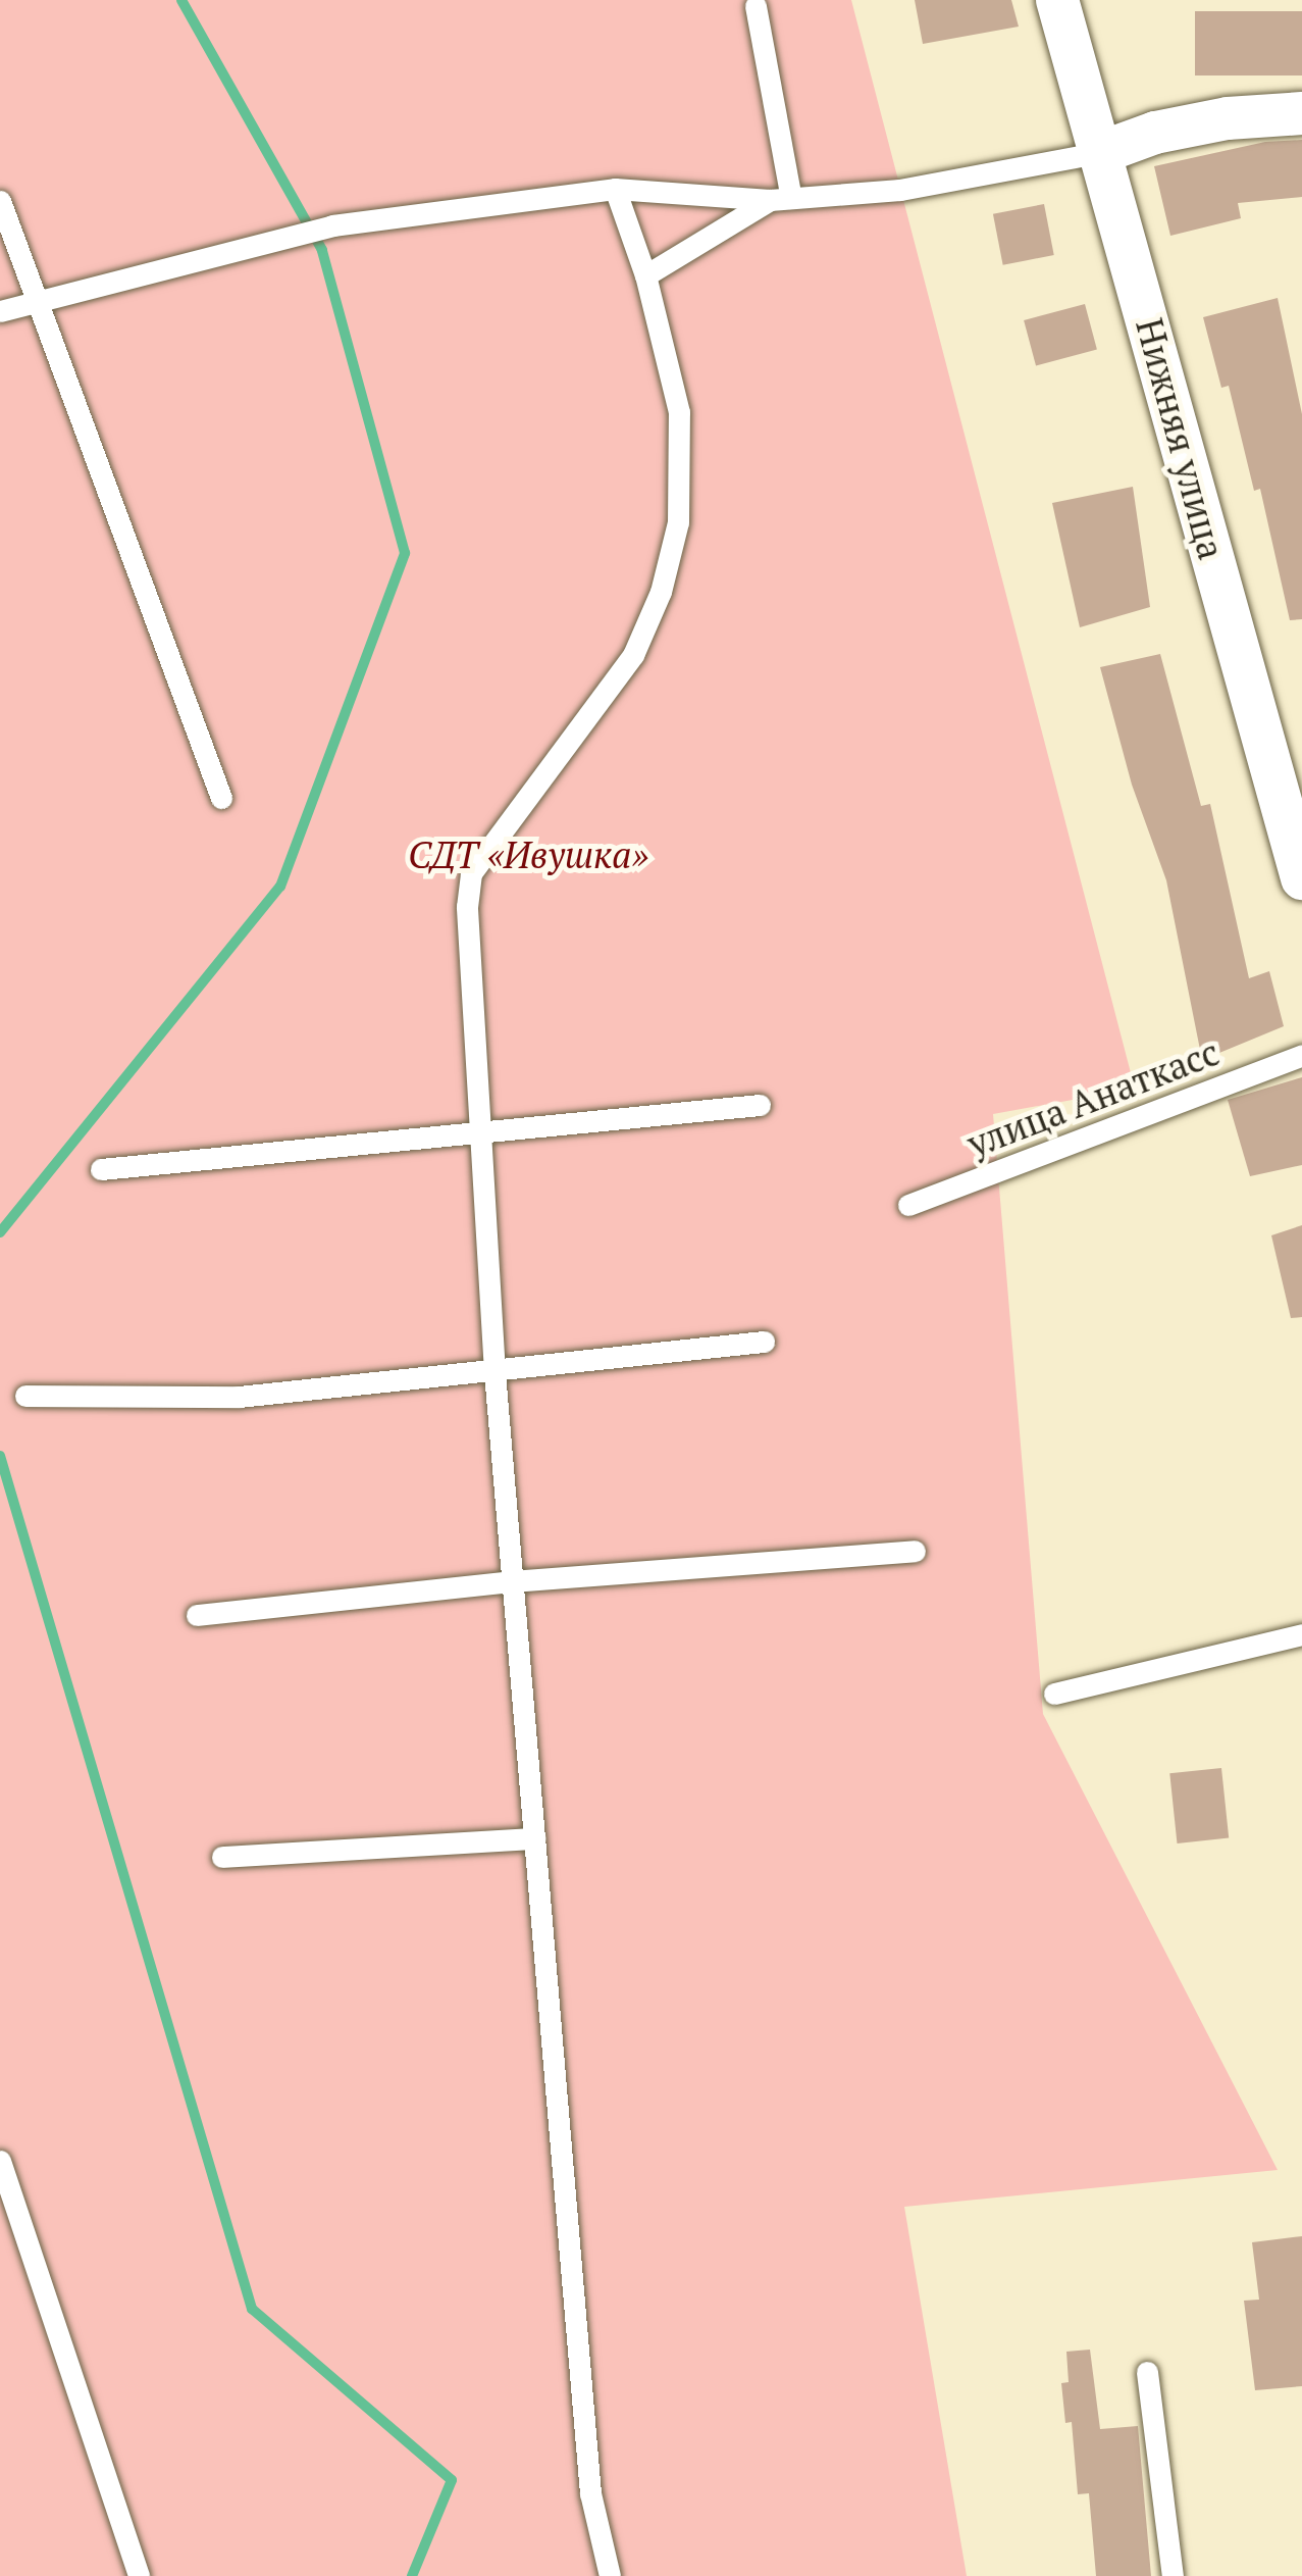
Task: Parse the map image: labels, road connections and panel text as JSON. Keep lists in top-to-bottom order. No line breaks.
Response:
{"streets":{"street":["Нижняя улица"],"lane":["улица Анаткасс"]},"parks":["СДТ «Ивушка»"]}
